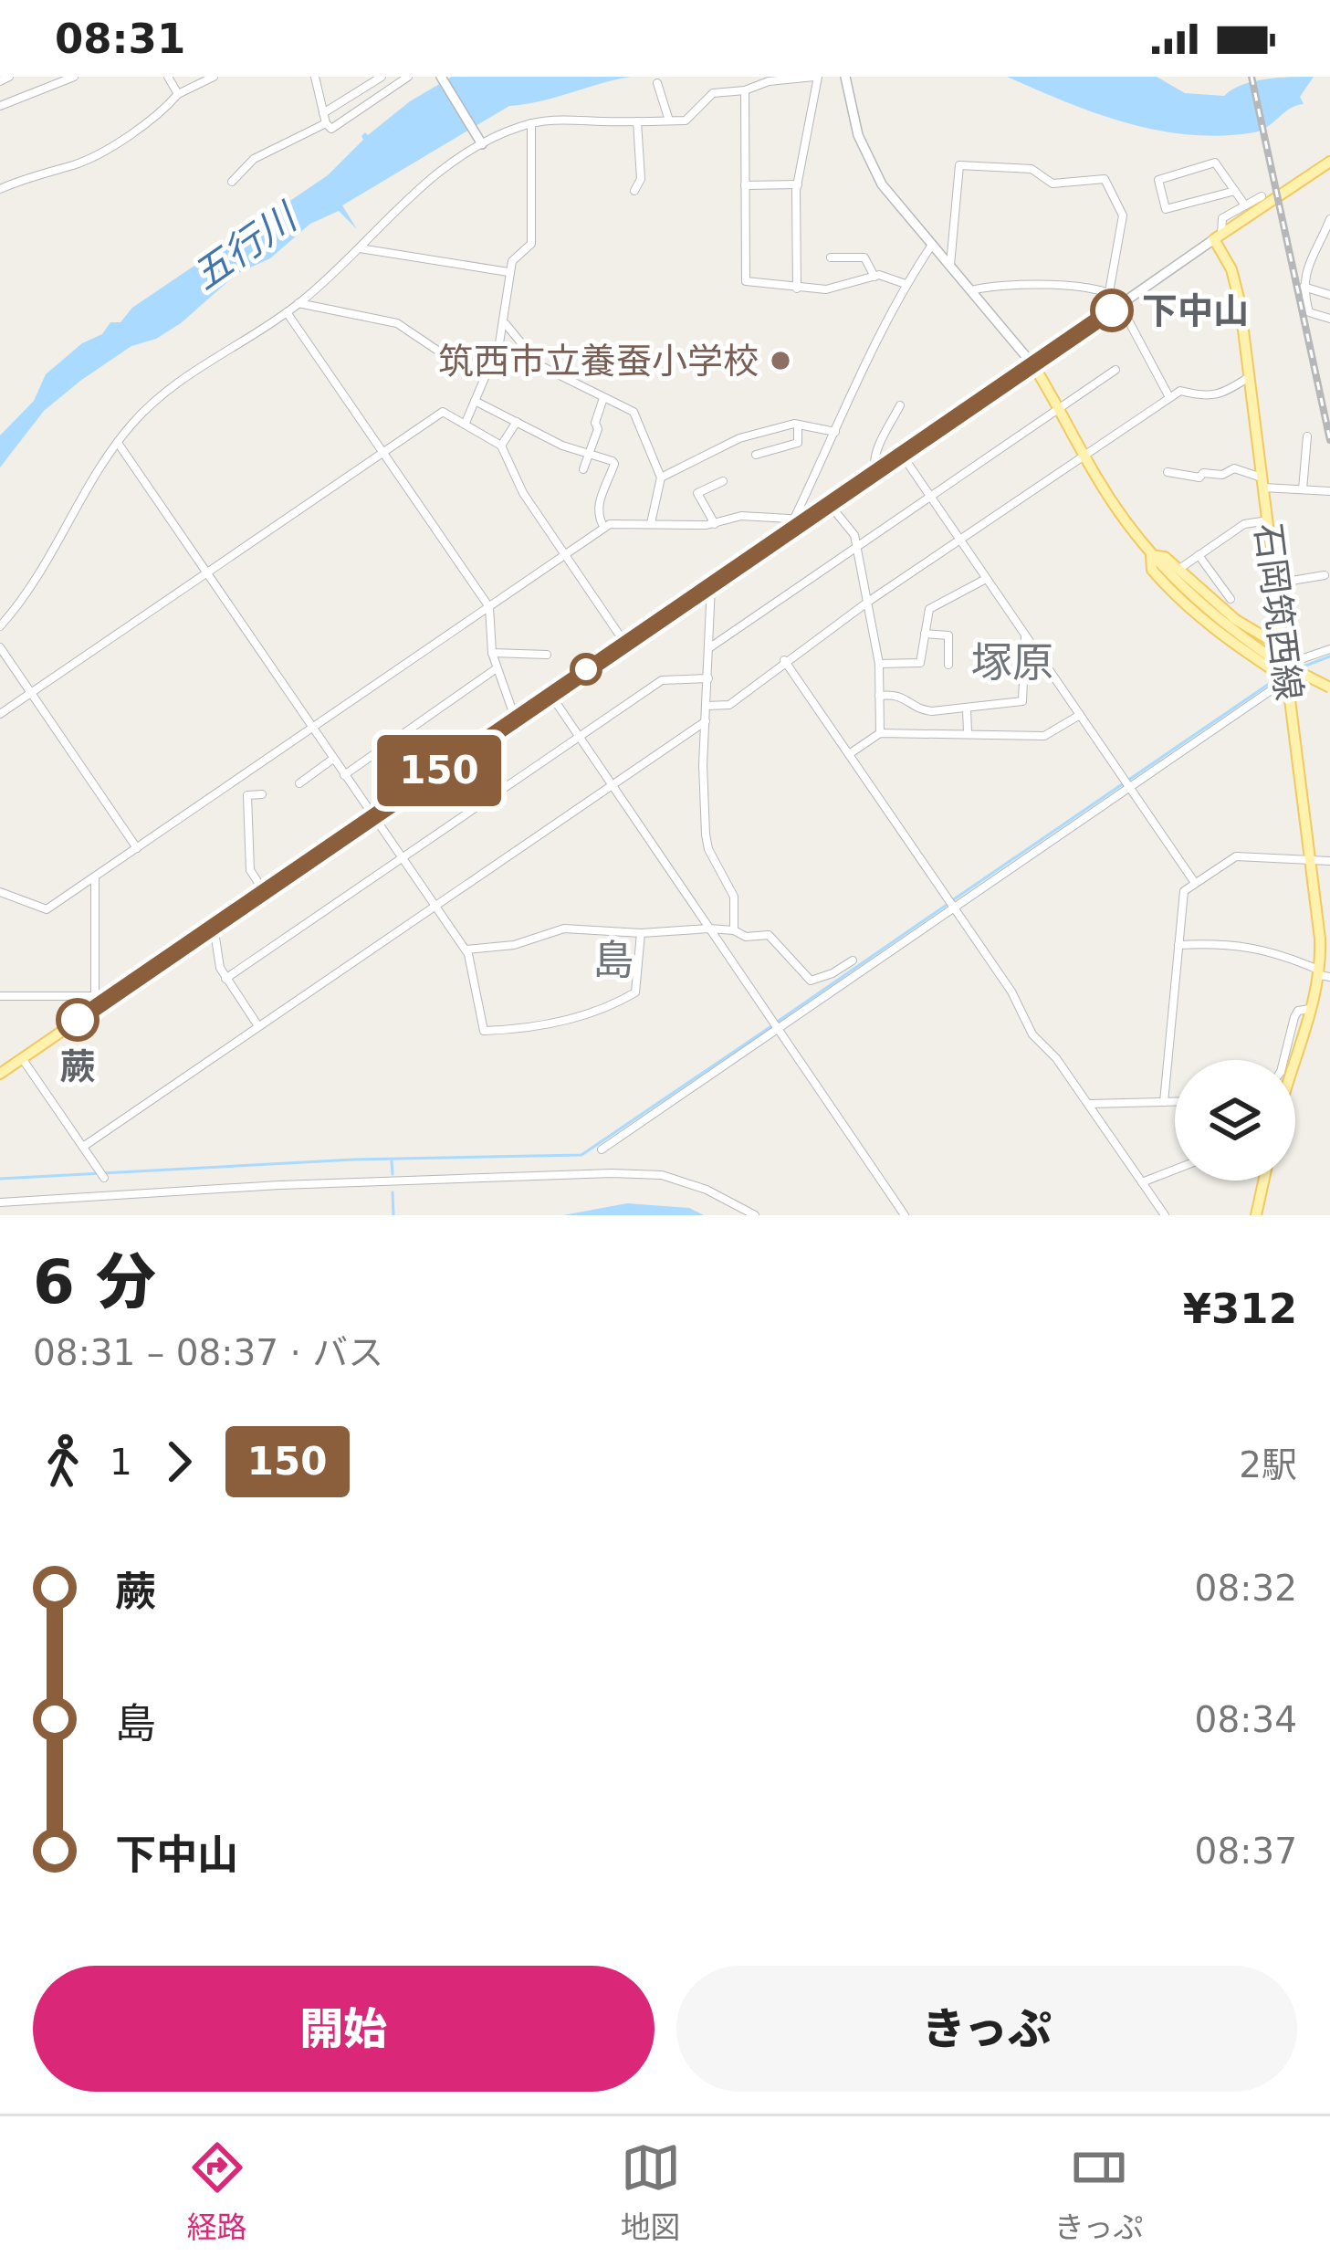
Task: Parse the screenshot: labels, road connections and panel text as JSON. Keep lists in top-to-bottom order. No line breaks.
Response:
{"streets":{"main road":["石岡筑西線"]},"districts":["塚原","島"],"water":["五行川"],"places":["下中山","筑西市立養蚕小学校","蕨"],"lines":["bus line 150"],"page":{"status":"08:31","on_map":"150","heading":["6 分","08:31 – 08:37 · バス","¥312"],"legs":["1","150","2駅"],"list":[{"name":"蕨","value":"08:32"},{"name":"島","value":"08:34"},{"name":"下中山","value":"08:37"}],"buttons":["開始","きっぷ"],"tabs":["経路","地図","きっぷ"]}}
